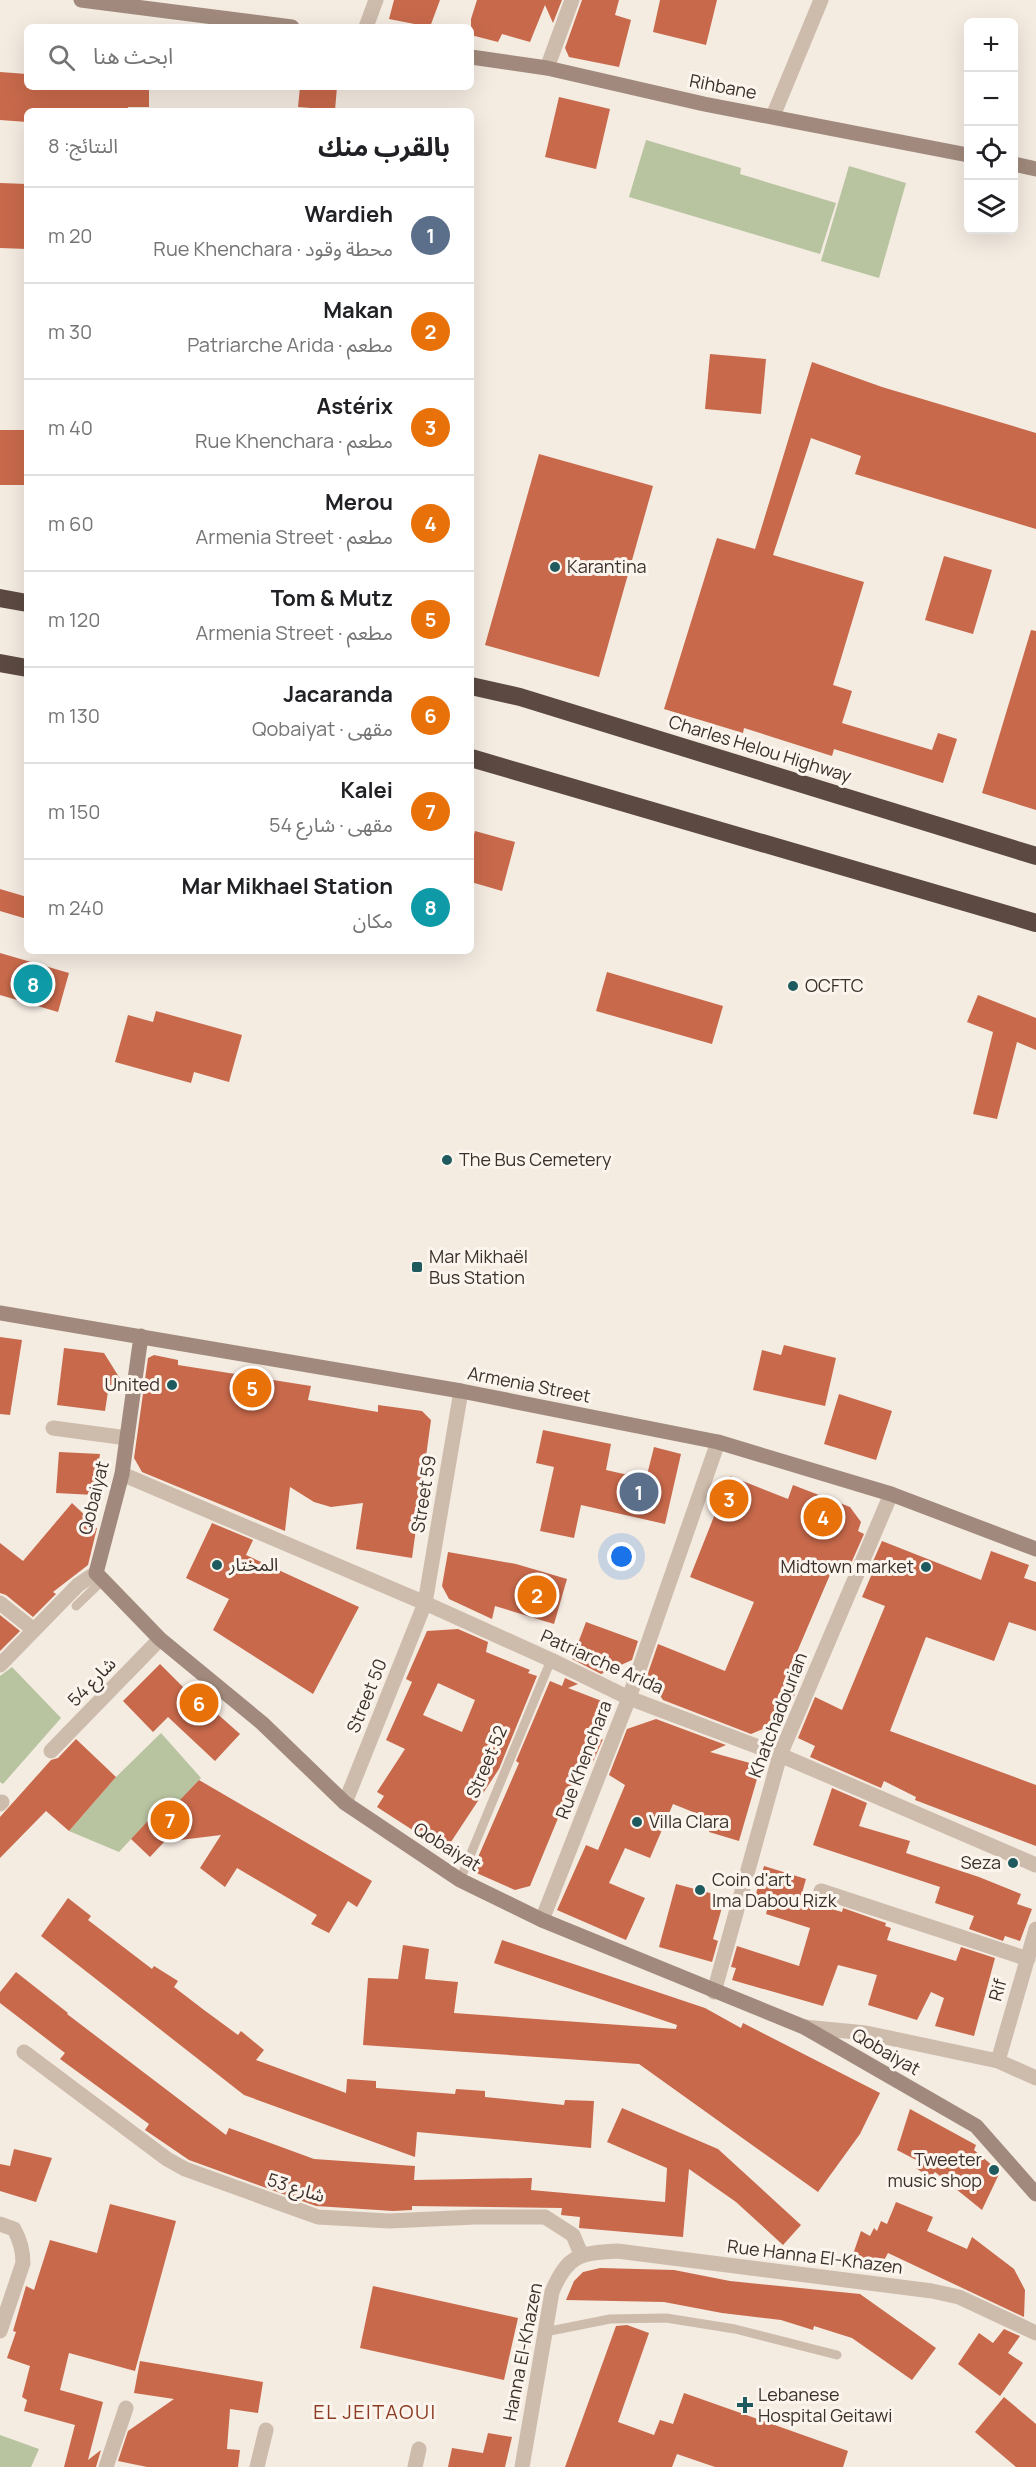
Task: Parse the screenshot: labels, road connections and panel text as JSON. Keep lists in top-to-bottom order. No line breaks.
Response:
{"streets":{"highway":["Charles Helou Highway"],"street":["Rihbane","Armenia Street","Street 59","Qobaiyat","Patriarche Arida","شارع 54","Street 50","Khatchadourian","Rue Khenchara","Rif","شارع 53","Rue Hanna El-Khazen","Hanna El-Khazen"],"lane":["Street 52"]},"crossings":[["Armenia Street","Street 59"],["Armenia Street","Qobaiyat"],["Armenia Street","Khatchadourian"],["Armenia Street","Rue Khenchara"],["Street 59","Patriarche Arida"],["Street 59","Street 50"],["Qobaiyat","Patriarche Arida"],["Qobaiyat","شارع 54"],["Qobaiyat","Street 50"],["Qobaiyat","Khatchadourian"],["Qobaiyat","Rue Khenchara"],["Qobaiyat","Street 52"],["Patriarche Arida","Street 50"],["Patriarche Arida","Khatchadourian"],["Patriarche Arida","Rue Khenchara"],["Patriarche Arida","Street 52"],["شارع 53","Rue Hanna El-Khazen"],["شارع 53","Hanna El-Khazen"],["Rue Hanna El-Khazen","Hanna El-Khazen"]],"districts":["EL JEITAOUI"],"places":{"other":["Karantina","OCFTC","The Bus Cemetery","United","المختار","Midtown market","Villa Clara","Seza","Coin d'art Ima Dabou Rizk","Tweeter music shop"],"transit":["Mar Mikhaël Bus Station"],"health":["Lebanese Hospital Geitawi"]},"page":{"map_buttons":["+","−"],"search":"ابحث هنا","heading":["بالقرب منك","النتائج: 8"],"list":[{"mark":"1","name":"Wardieh","note":"محطة وقود · Rue Khenchara","value":"20 m"},{"mark":"2","name":"Makan","note":"مطعم · Patriarche Arida","value":"30 m"},{"mark":"3","name":"Astérix","note":"مطعم · Rue Khenchara","value":"40 m"},{"mark":"4","name":"Merou","note":"مطعم · Armenia Street","value":"60 m"},{"mark":"5","name":"Tom & Mutz","note":"مطعم · Armenia Street","value":"120 m"},{"mark":"6","name":"Jacaranda","note":"مقهى · Qobaiyat","value":"130 m"},{"mark":"7","name":"Kalei","note":"مقهى · شارع 54","value":"150 m"},{"mark":"8","name":"Mar Mikhael Station","note":"مكان","value":"240 m"}],"pins":["8","5","1","3","4","2","6","7"]}}
